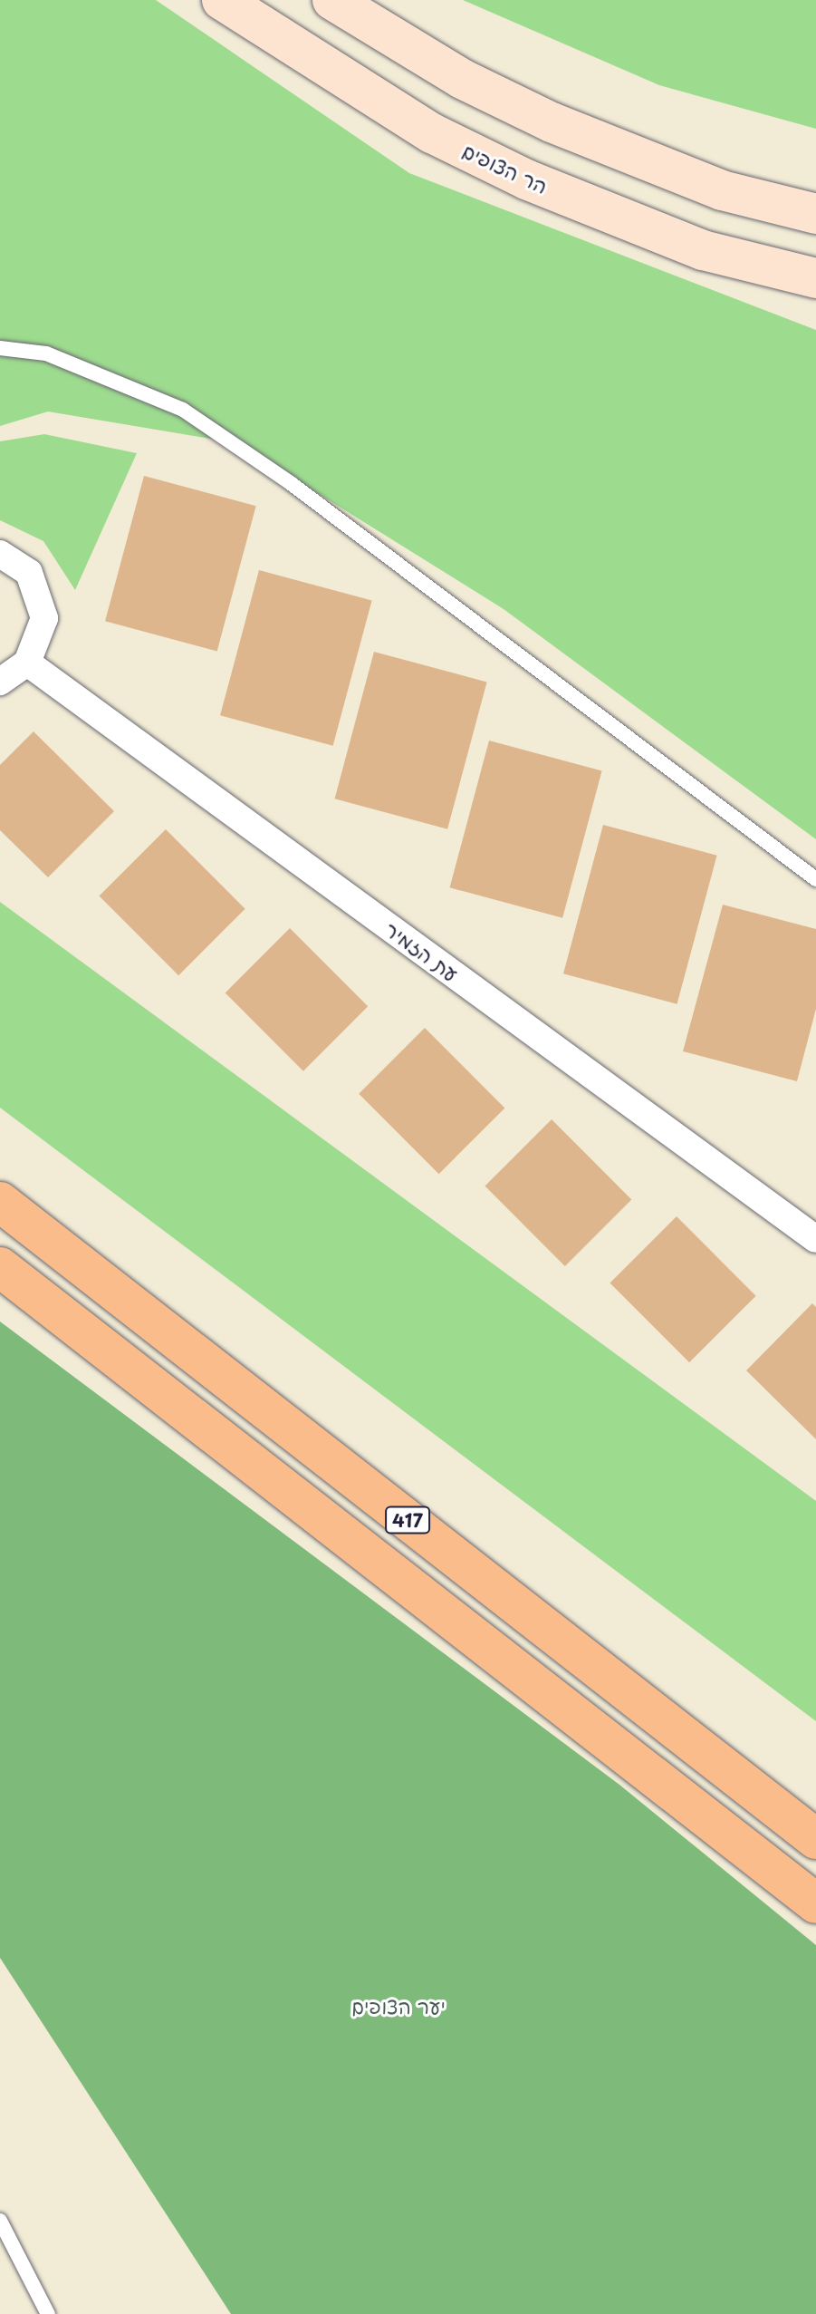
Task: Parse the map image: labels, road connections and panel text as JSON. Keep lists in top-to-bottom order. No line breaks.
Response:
{"streets":{"main road":["הר הצופים","417"],"street":["עת הזמיר"]},"parks":["יער הצופים"]}
